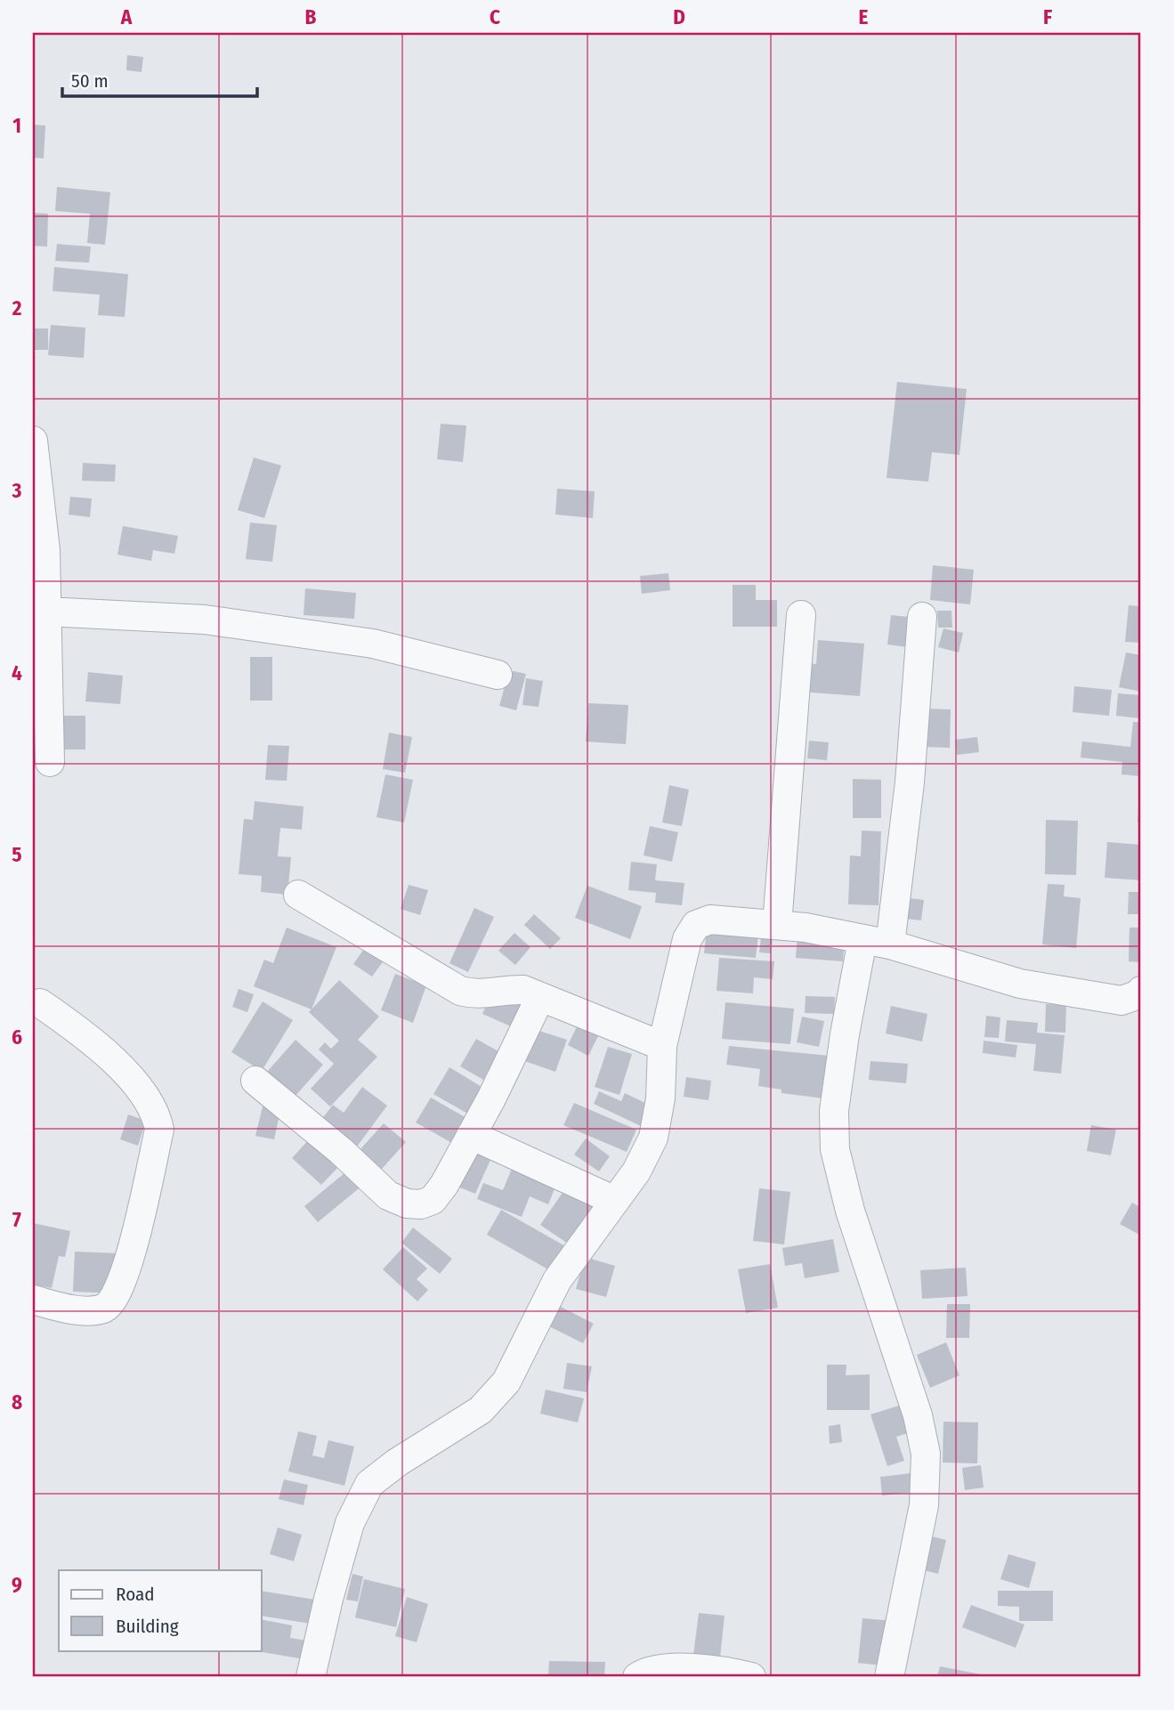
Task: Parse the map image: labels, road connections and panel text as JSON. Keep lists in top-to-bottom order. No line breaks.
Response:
{"legend":["Road","Building"],"scale_bar":"50 m","grid":{"columns":["A","B","C","D","E","F"],"rows":["1","2","3","4","5","6","7","8","9"]}}
